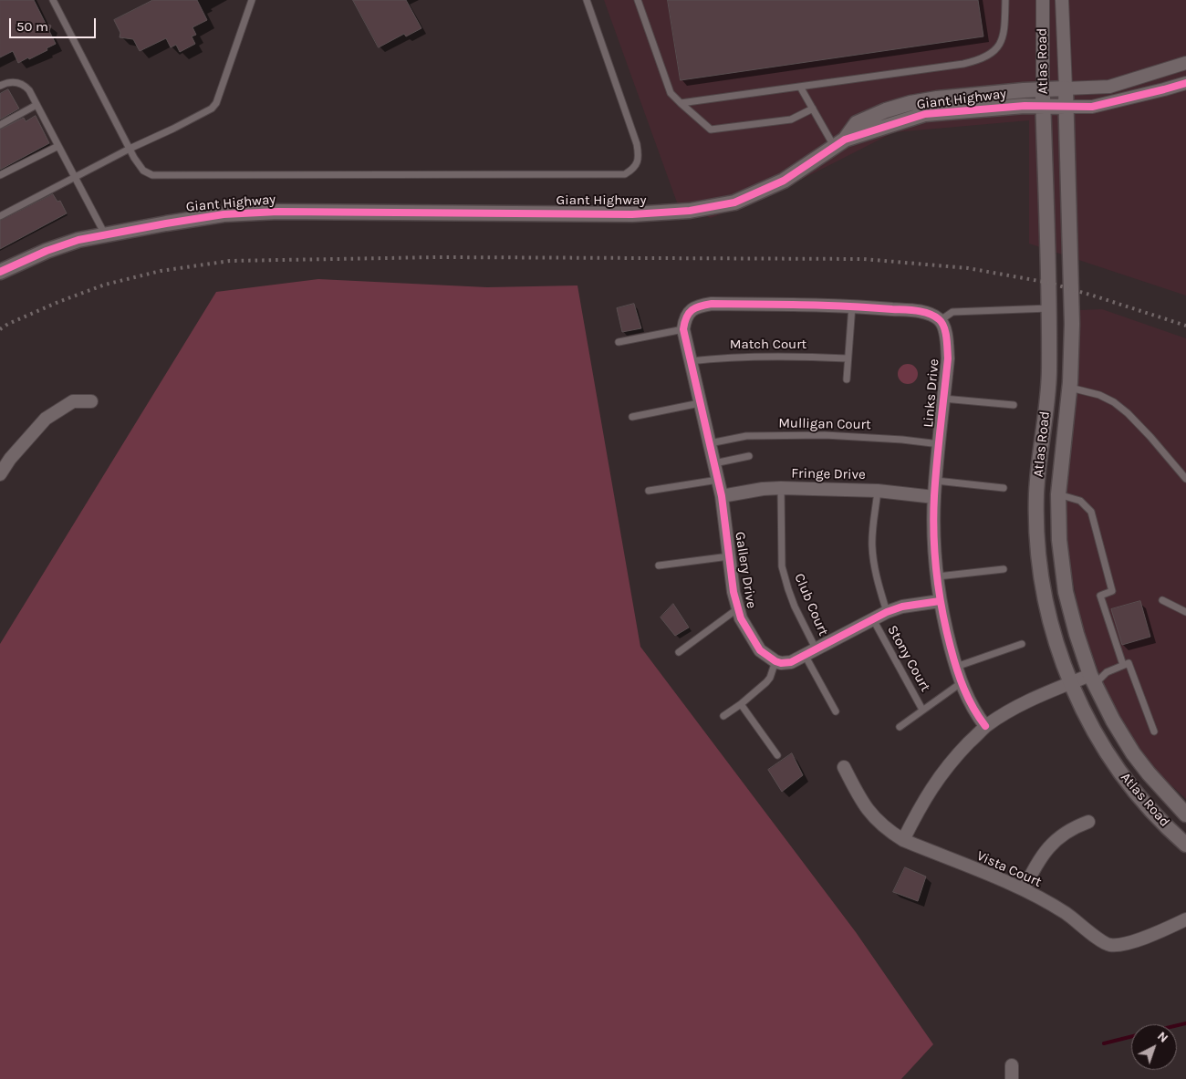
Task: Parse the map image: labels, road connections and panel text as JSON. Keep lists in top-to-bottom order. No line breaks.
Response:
{"streets":{"street":["Atlas Road","Giant Highway","Links Drive","Fringe Drive","Gallery Drive","Vista Court"],"lane":["Match Court","Mulligan Court","Club Court","Stony Court"]},"crossings":[["Atlas Road","Giant Highway"],["Match Court","Gallery Drive"],["Links Drive","Mulligan Court"],["Links Drive","Fringe Drive"],["Mulligan Court","Gallery Drive"],["Fringe Drive","Gallery Drive"],["Fringe Drive","Club Court"]],"scale_bar":"50 m","north":"top right"}
